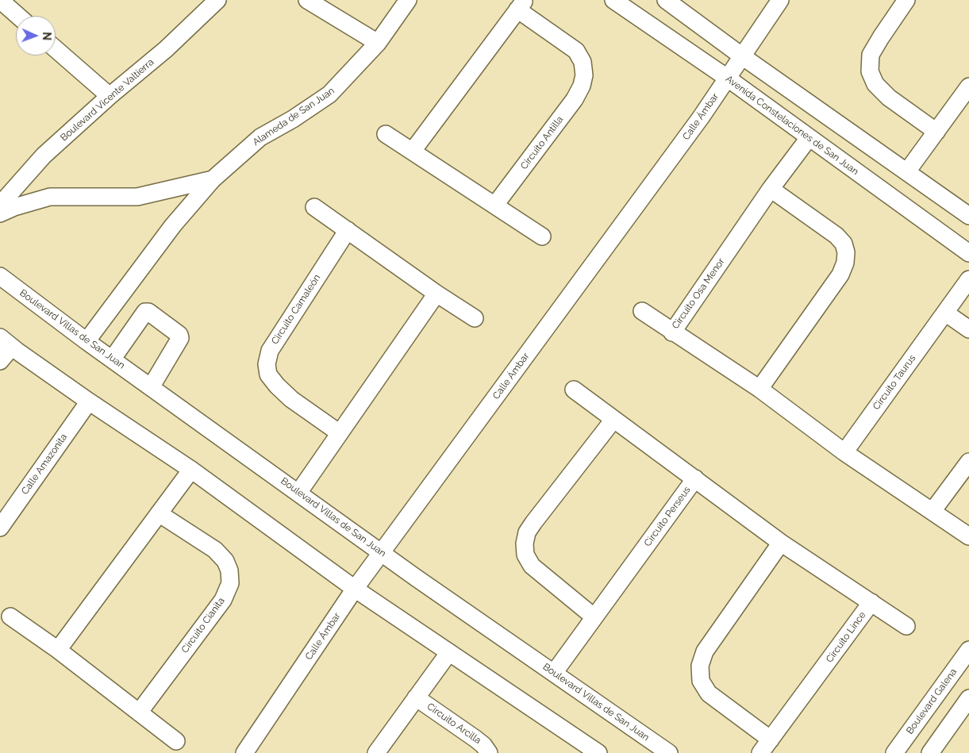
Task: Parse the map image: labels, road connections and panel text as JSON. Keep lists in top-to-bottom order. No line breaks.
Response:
{"streets":{"street":["Boulevard Vicente Valtierra","Alameda de San Juan","Calle Ámbar","Avenida Constelaciones de San Juan","Circuito Antilla","Circuito Osa Menor","Circuito Camaleón","Boulevard Villas de San Juan","Circuito Taurus","Calle Amazonita","Circuito Perseus","Circuito Cianita","Circuito Lince","Boulevard Galena","Circuito Arcilla"]},"crossings":[["Alameda de San Juan","Boulevard Villas de San Juan"],["Calle Ámbar","Avenida Constelaciones de San Juan"],["Calle Ámbar","Boulevard Villas de San Juan"],["Avenida Constelaciones de San Juan","Circuito Osa Menor"],["Circuito Osa Menor","Circuito Taurus"],["Boulevard Villas de San Juan","Circuito Perseus"],["Circuito Perseus","Circuito Lince"]],"north":"right"}
